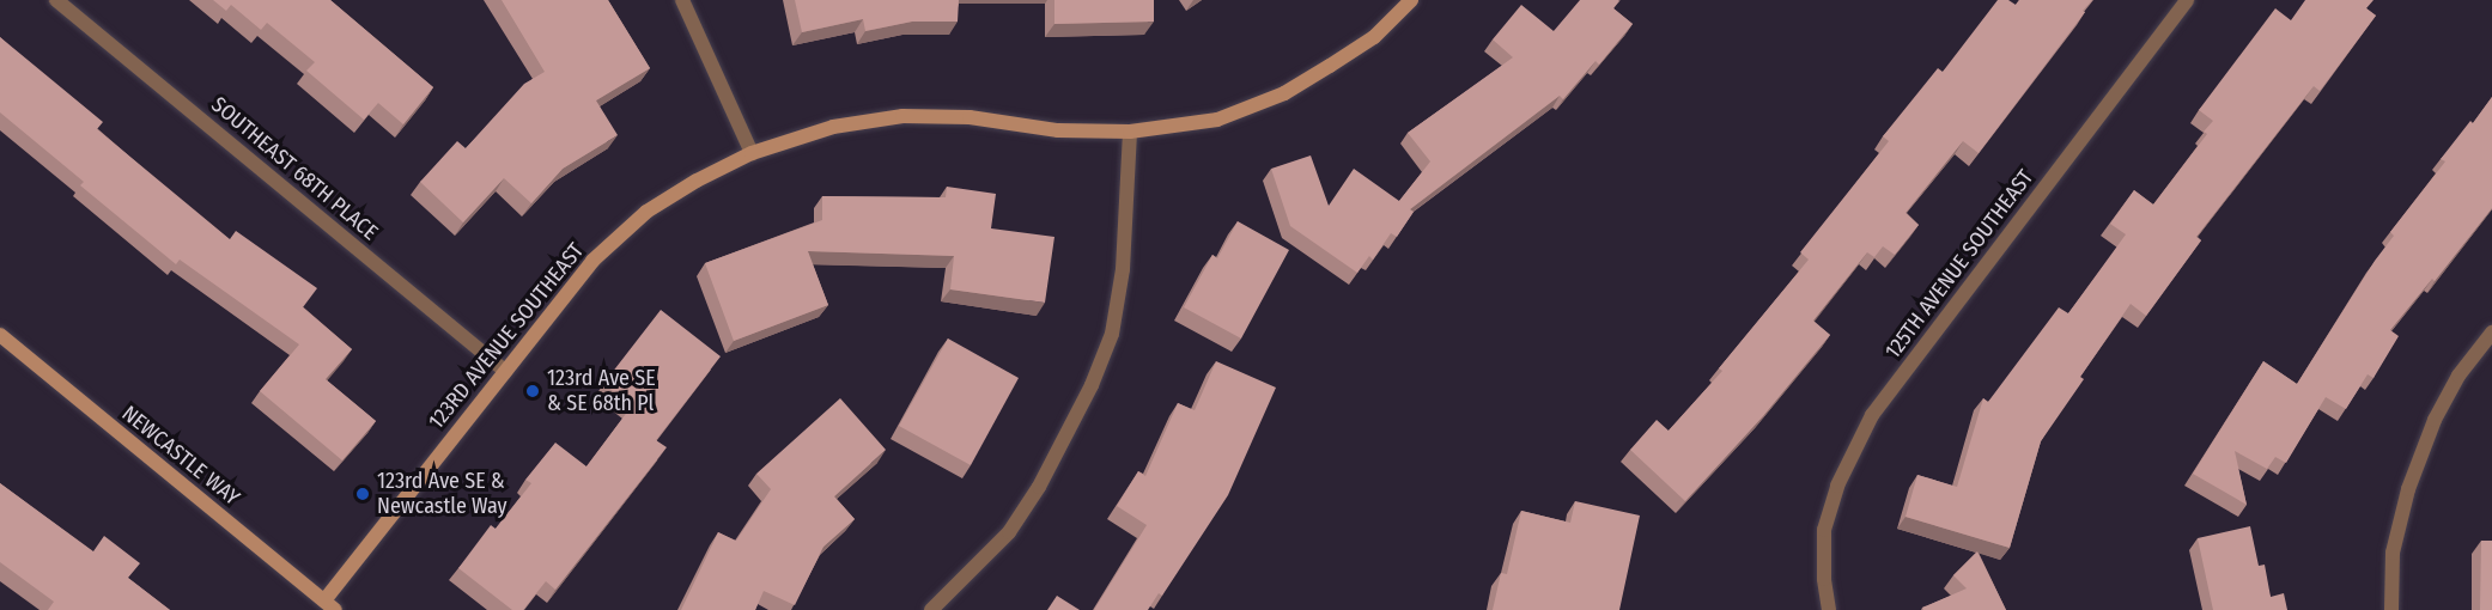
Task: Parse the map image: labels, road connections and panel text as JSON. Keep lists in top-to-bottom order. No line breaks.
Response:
{"streets":{"street":["SOUTHEAST 68TH PLACE","125TH AVENUE SOUTHEAST","123RD AVENUE SOUTHEAST","NEWCASTLE WAY"]},"crossings":[["SOUTHEAST 68TH PLACE","123RD AVENUE SOUTHEAST"],["123RD AVENUE SOUTHEAST","NEWCASTLE WAY"]],"places":["123rd Ave SE & SE 68th Pl","123rd Ave SE & Newcastle Way"]}
